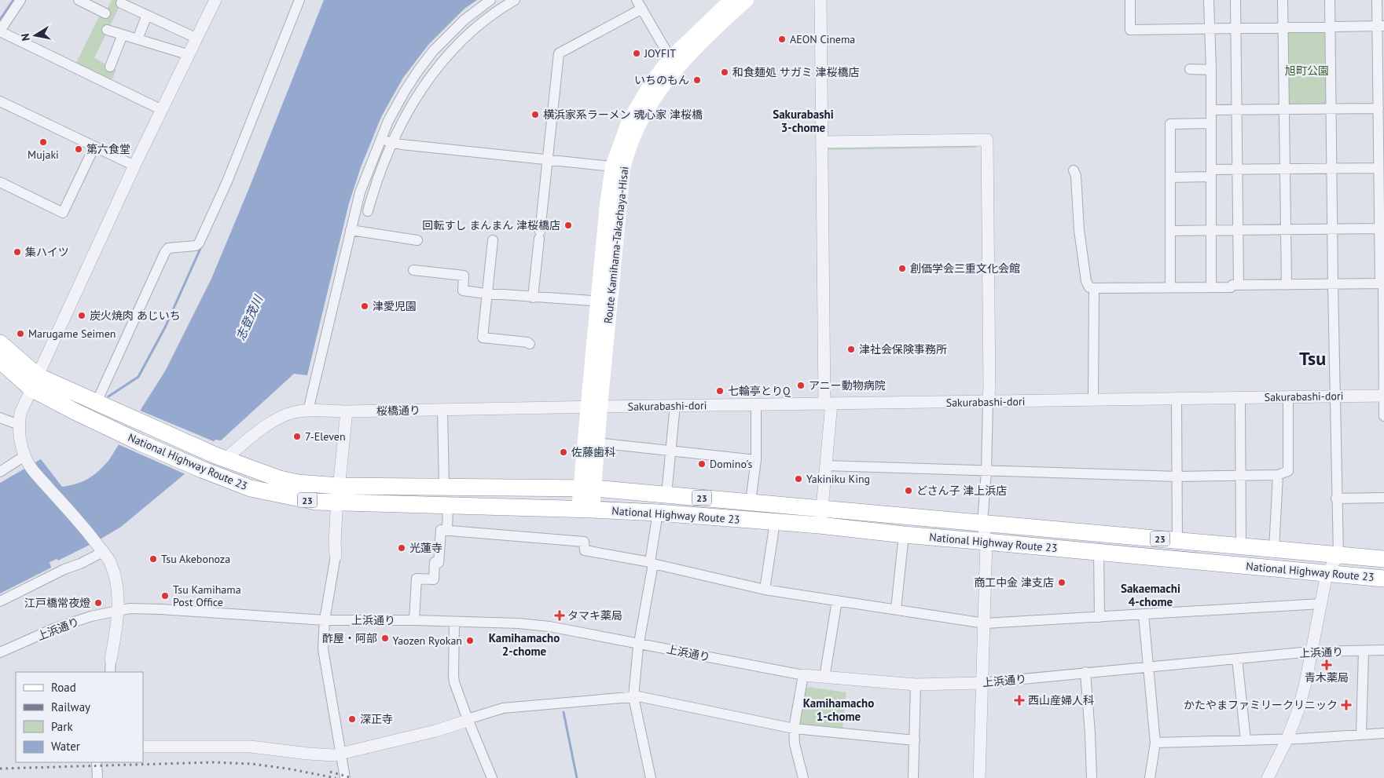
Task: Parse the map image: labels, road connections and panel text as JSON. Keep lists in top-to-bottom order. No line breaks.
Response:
{"streets":{"highway":["National Highway Route 23","23"],"main road":["Route Kamihama-Takachaya-Hisai"],"street":["Sakurabashi-dori","桜橋通り","上浜通り"]},"crossings":[["Route Kamihama-Takachaya-Hisai","Sakurabashi-dori"],["Route Kamihama-Takachaya-Hisai","桜橋通り"],["Route Kamihama-Takachaya-Hisai","National Highway Route 23"],["Sakurabashi-dori","桜橋通り"],["桜橋通り","National Highway Route 23"]],"districts":["Sakurabashi 3-chome","Tsu","Sakaemachi 4-chome","Kamihamacho 2-chome","Kamihamacho 1-chome"],"water":["志登茂川"],"parks":["旭町公園"],"places":{"other":["AEON Cinema","JOYFIT","和食麺処 サガミ 津桜橋店","いちのもん","横浜家系ラーメン 魂心家 津桜橋","Mujaki","第六食堂","回転すし まんまん 津桜橋店","集ハイツ","創価学会三重文化会館","津愛児園","炭火焼肉 あじいち","Marugame Seimen","津社会保険事務所","アニー動物病院","七輪亭とりQ","7-Eleven","佐藤歯科","Domino's","Yakiniku King","どさん子 津上浜店","光蓮寺","Tsu Akebonoza","商工中金 津支店","Tsu Kamihama Post Office","江戸橋常夜燈","酢屋・阿部","Yaozen Ryokan","深正寺"],"health":["タマキ薬局","青木薬局","西山産婦人科","かたやまファミリークリニック"]},"legend":["Road","Railway","Park","Water"],"north":"left"}
